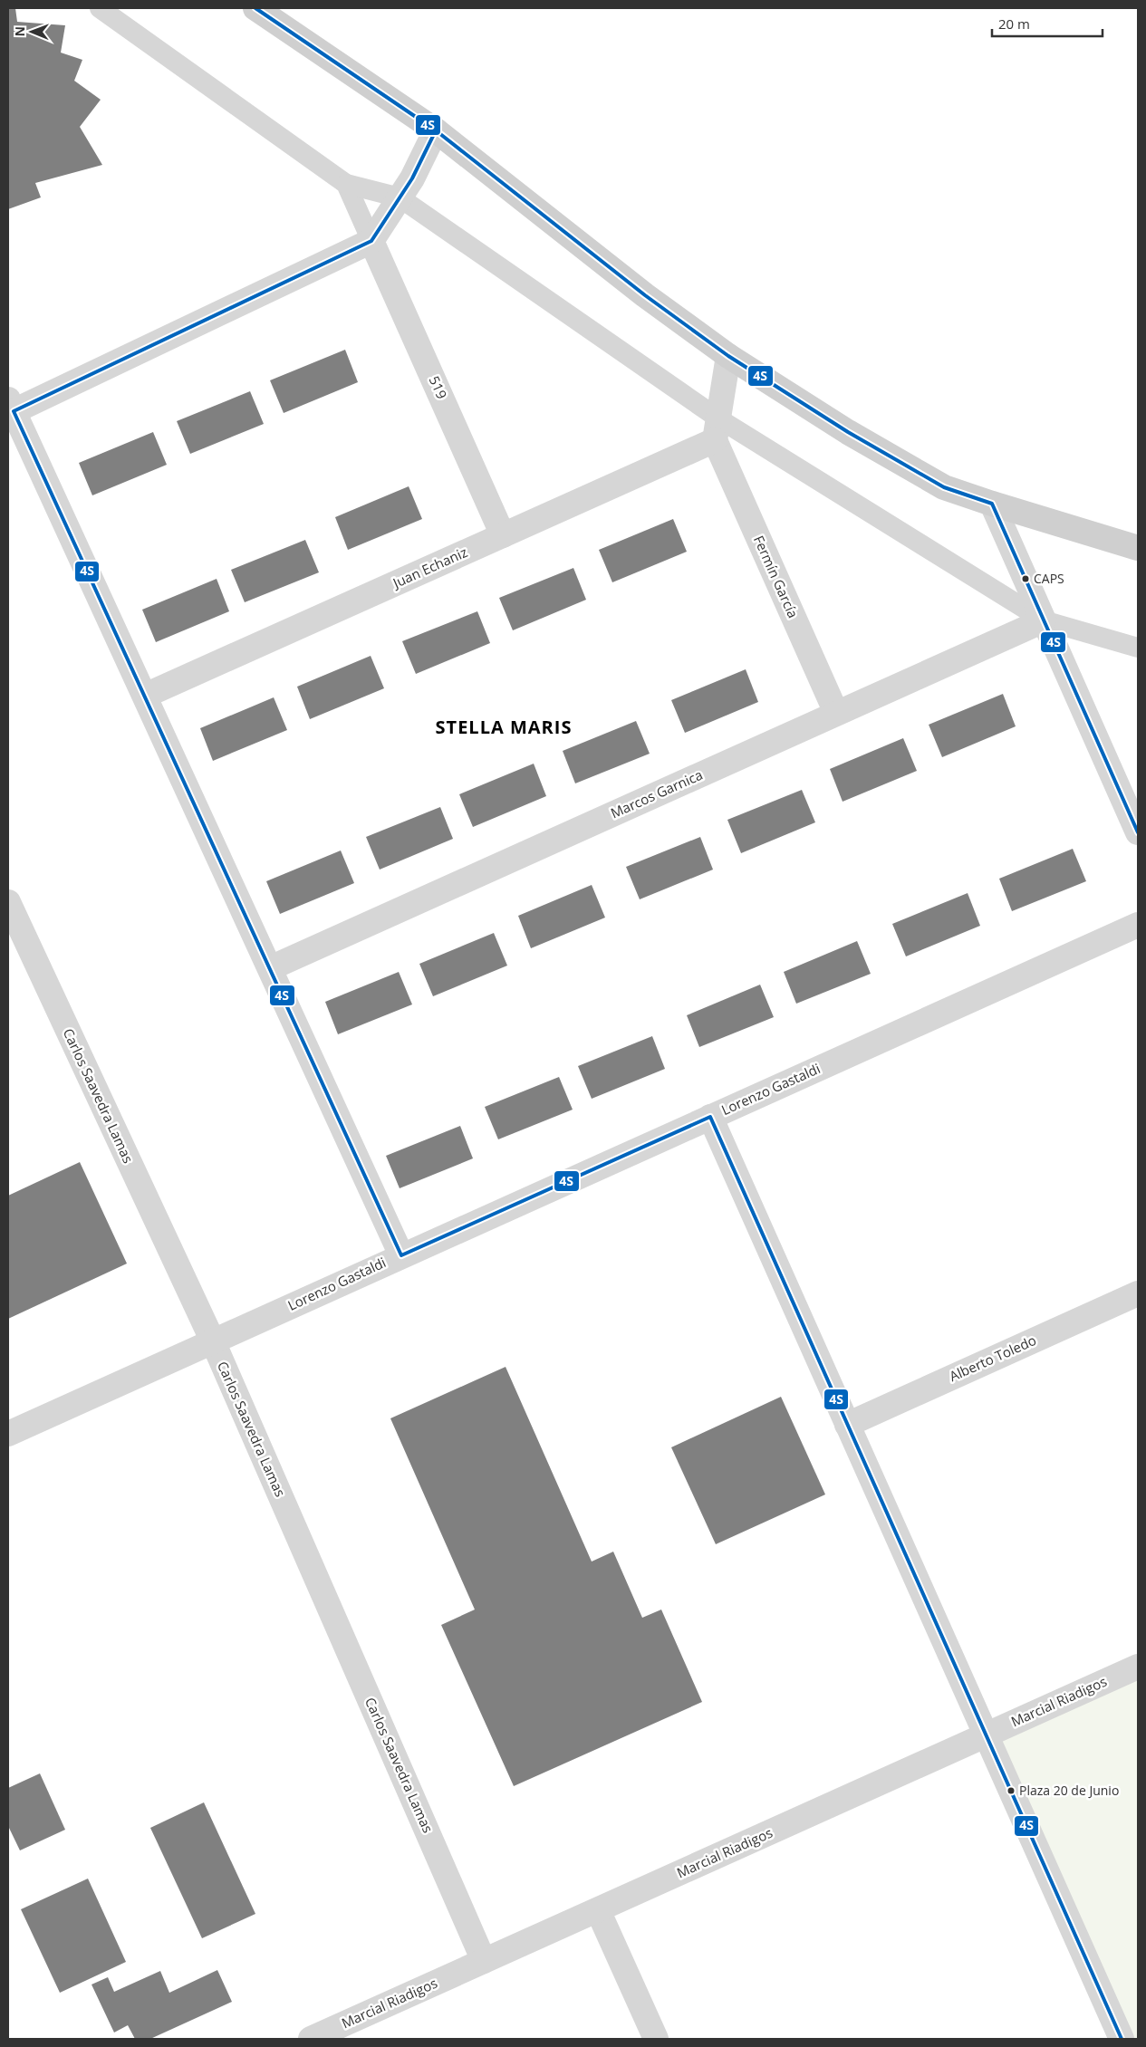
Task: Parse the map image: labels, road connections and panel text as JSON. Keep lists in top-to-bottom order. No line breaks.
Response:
{"streets":{"street":["519","Juan Echaniz","Fermín García","Marcos Garnica","Lorenzo Gastaldi","Carlos Saavedra Lamas","Alberto Toledo","Marcial Riadigos"]},"crossings":[["519","Juan Echaniz"],["Juan Echaniz","Fermín García"],["Fermín García","Marcos Garnica"],["Lorenzo Gastaldi","Carlos Saavedra Lamas"],["Carlos Saavedra Lamas","Marcial Riadigos"]],"districts":["STELLA MARIS"],"places":["CAPS","Plaza 20 de Junio"],"lines":["transit line 4S"],"scale_bar":"20 m","north":"left"}
